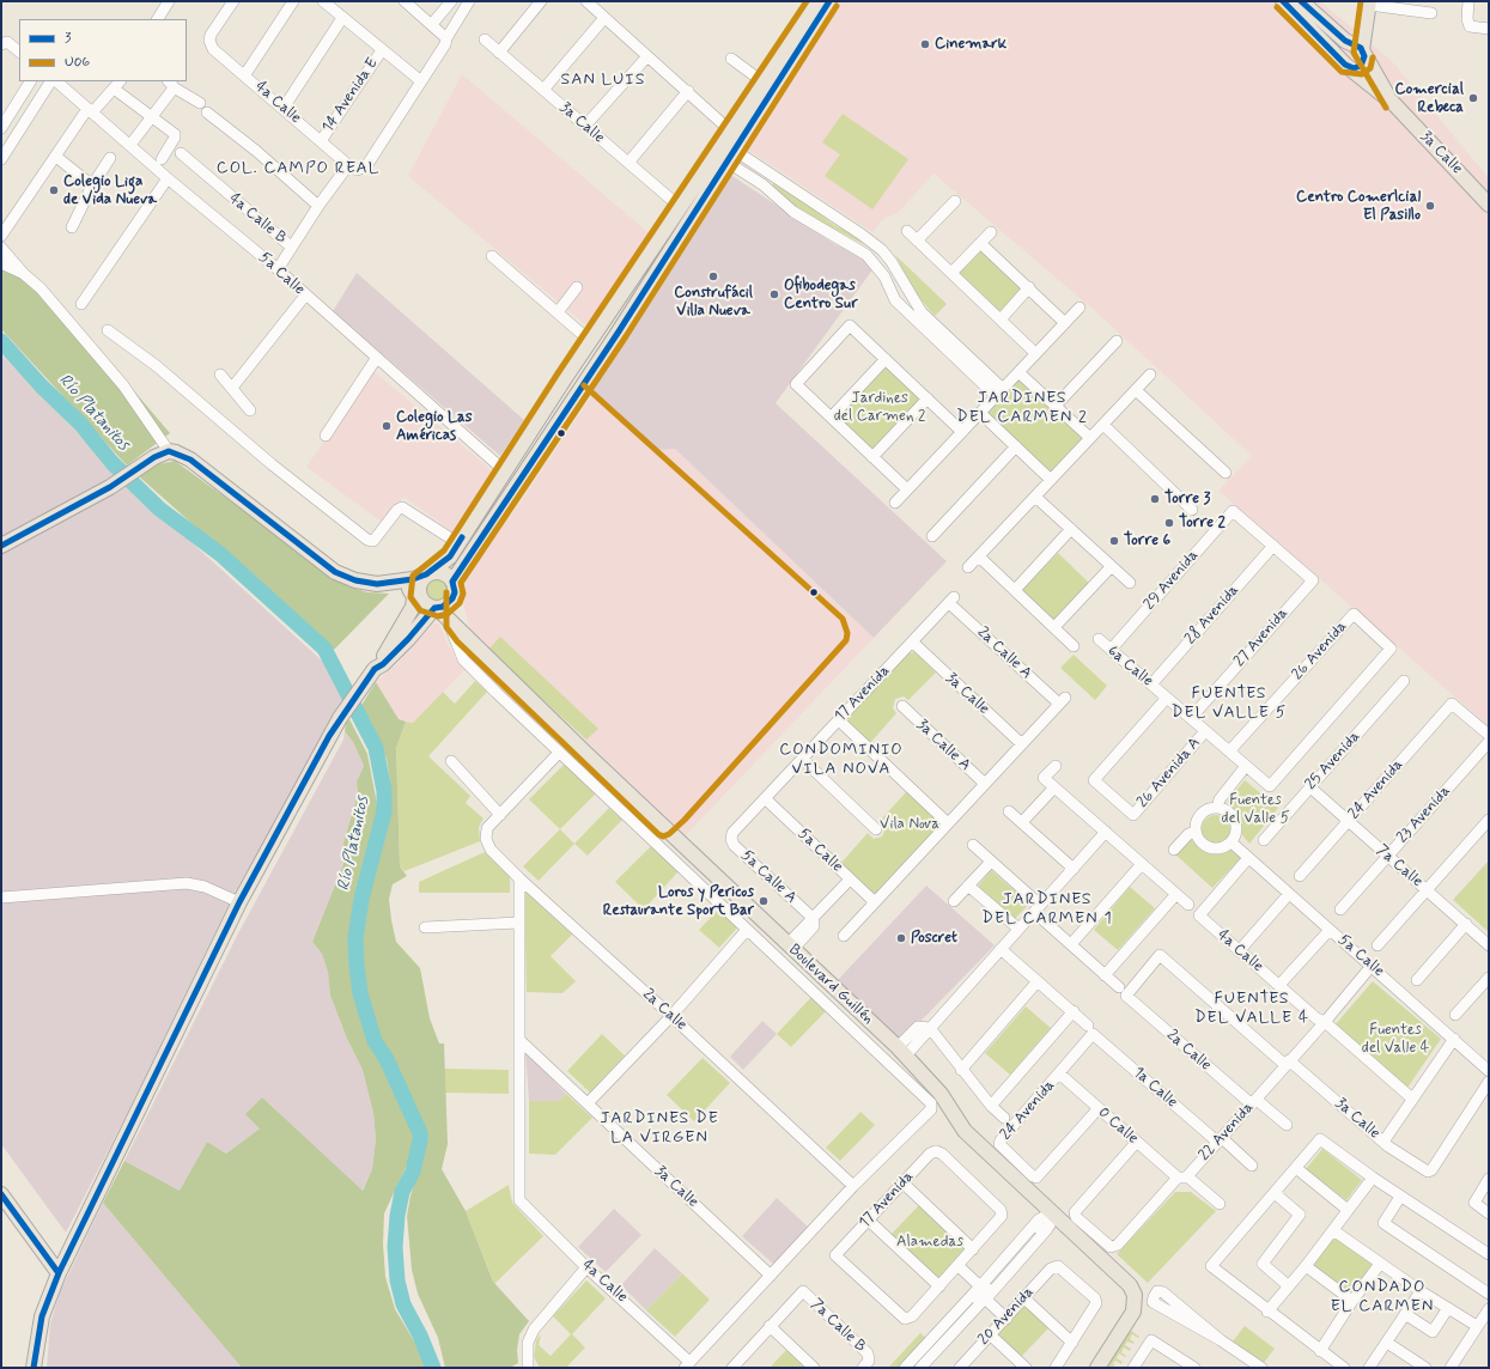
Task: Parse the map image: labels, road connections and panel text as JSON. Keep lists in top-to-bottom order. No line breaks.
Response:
{"streets":{"main road":["3a Calle","Boulevard Guillén"],"street":["14 Avenida E","4a Calle","4a Calle B","5a Calle","29 Avenida","28 Avenida","27 Avenida","26 Avenida","2a Calle A","6a Calle","17 Avenida","3a Calle A","25 Avenida","26 Avenida A","24 Avenida","23 Avenida","7a Calle","5a Calle A","2a Calle","1a Calle","0 Calle","22 Avenida","20 Avenida","7a Calle B"]},"crossings":[["14 Avenida E","4a Calle"],["4a Calle","3a Calle"],["4a Calle","5a Calle"],["4a Calle","22 Avenida"],["3a Calle","2a Calle A"],["3a Calle","17 Avenida"],["3a Calle","2a Calle"],["3a Calle","22 Avenida"],["5a Calle","17 Avenida"],["5a Calle","22 Avenida"],["29 Avenida","28 Avenida"],["29 Avenida","27 Avenida"],["29 Avenida","6a Calle"],["28 Avenida","27 Avenida"],["28 Avenida","6a Calle"],["27 Avenida","6a Calle"],["26 Avenida","6a Calle"],["26 Avenida","25 Avenida"],["2a Calle A","17 Avenida"],["6a Calle","25 Avenida"],["6a Calle","26 Avenida A"],["17 Avenida","5a Calle A"],["25 Avenida","7a Calle"],["24 Avenida","7a Calle"],["24 Avenida","1a Calle"],["24 Avenida","0 Calle"],["23 Avenida","7a Calle"],["2a Calle","22 Avenida"],["1a Calle","22 Avenida"],["0 Calle","22 Avenida"]],"districts":["SAN LUIS","COL. CAMPO REAL","JARDINES DEL CARMEN 2","FUENTES DEL VALLE 5","CONDOMINIO VILA NOVA","JARDINES DEL CARMEN 1","FUENTES DEL VALLE 4","JARDINES DE LA VIRGEN","CONDADO EL CARMEN"],"water":["Río Platanitos"],"parks":["Jardines del Carmen 2","Fuentes del Valle 5","Vila Nova","Fuentes del Valle 4","Alamedas"],"places":["Cinemark","Comercial Rebeca","Colegio Liga de Vida Nueva","Centro Comerlcial El Pasillo","Construfácil Villa Nueva","Ofibodegas Centro Sur","Colegio Las Américas","Torre 3","Torre 2","Torre 6","Loros y Pericos Restaurante Sport Bar","Poscret"],"lines":["transit line 3","transit line U06"],"legend":["3","U06"]}
